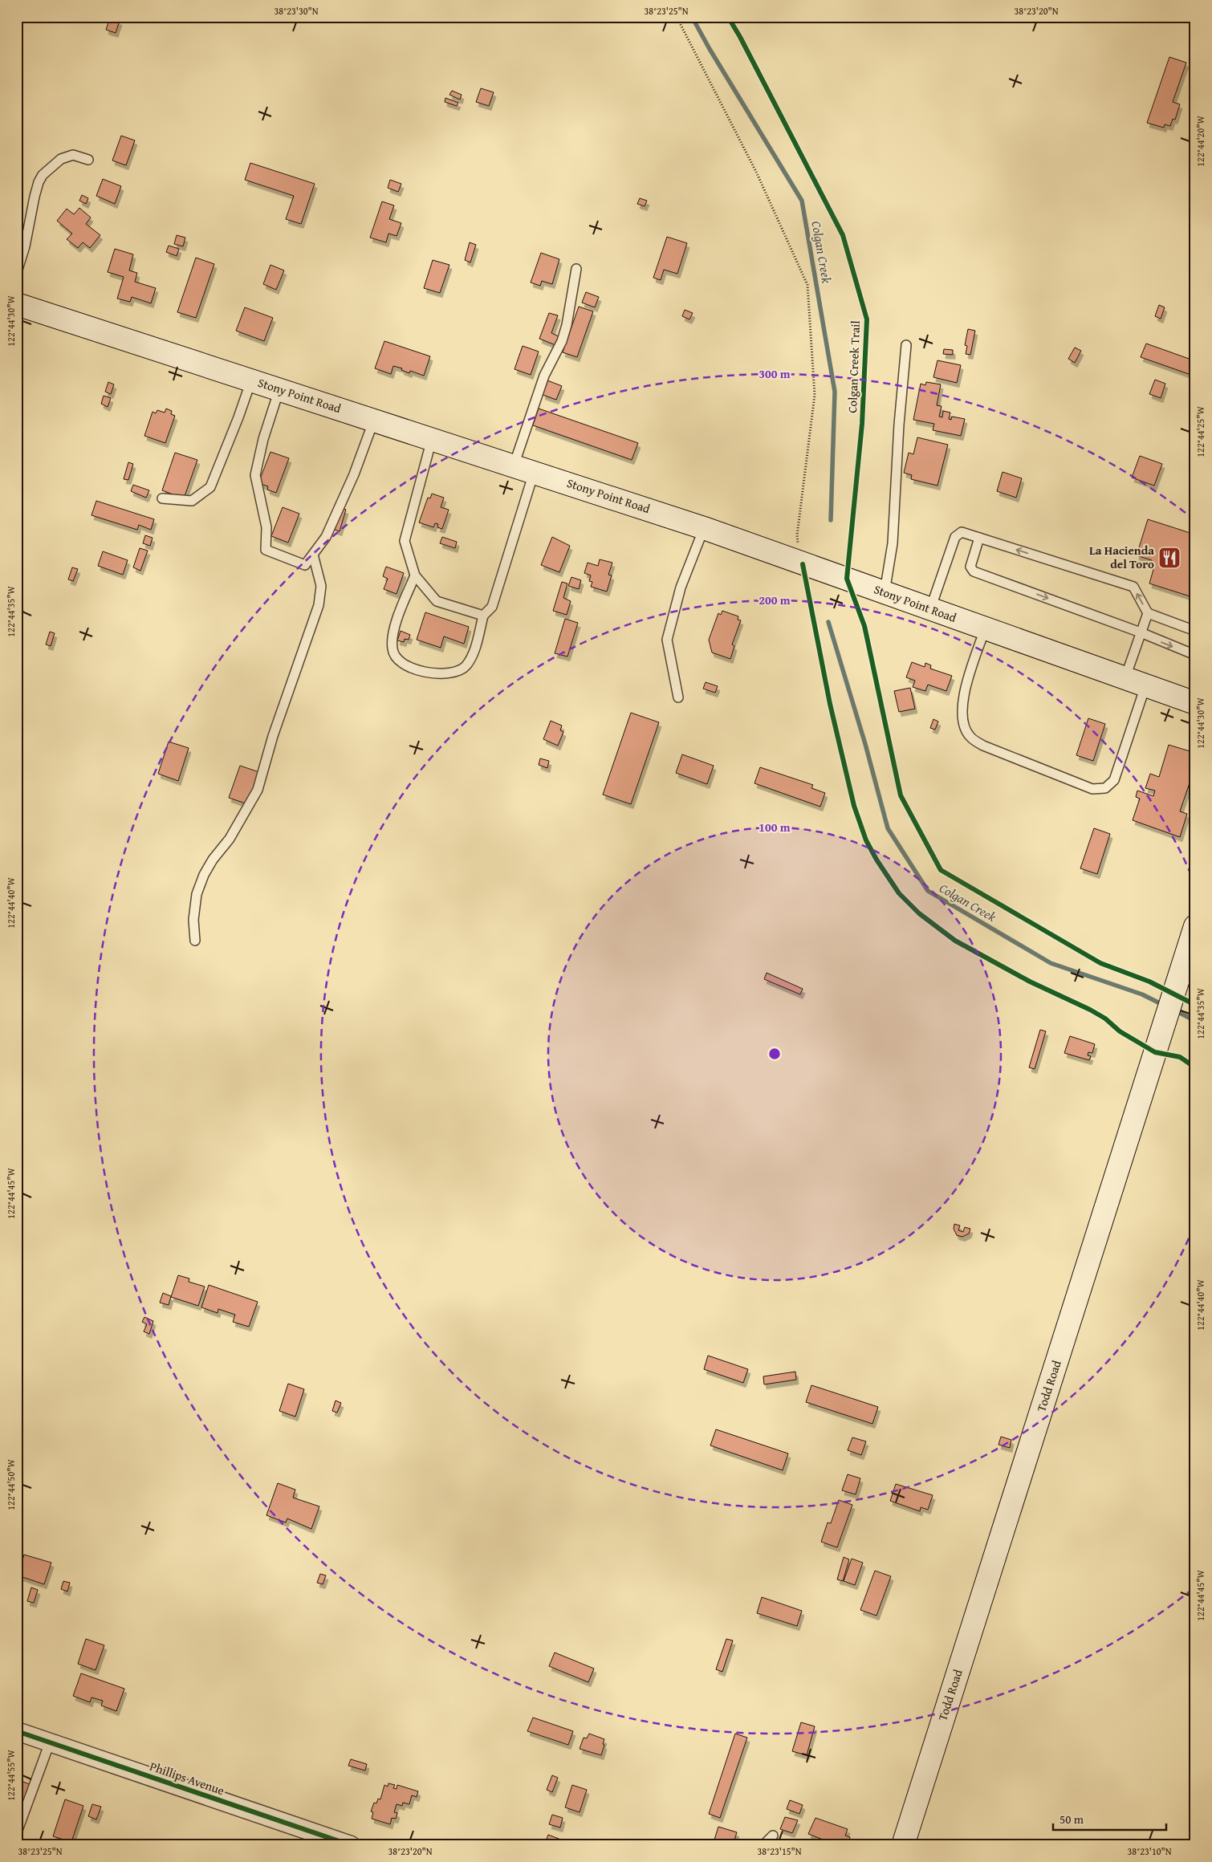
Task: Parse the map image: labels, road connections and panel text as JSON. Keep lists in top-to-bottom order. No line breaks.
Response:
{"streets":{"main road":["Stony Point Road","Todd Road"],"street":["Phillips Avenue"],"cycle path":["Colgan Creek Trail"]},"water":["Colgan Creek"],"places":{"restaurant":["La Hacienda del Toro"]},"scale_bar":"50 m","coordinates":["38°23'30\"N","38°23'25\"N","38°23'20\"N","122°44'20\"W","122°44'30\"W","122°44'25\"W","122°44'35\"W","122°44'40\"W","122°44'45\"W","122°44'50\"W","122°44'55\"W","38°23'15\"N","38°23'10\"N"],"rings":["300 m","200 m","100 m"]}
